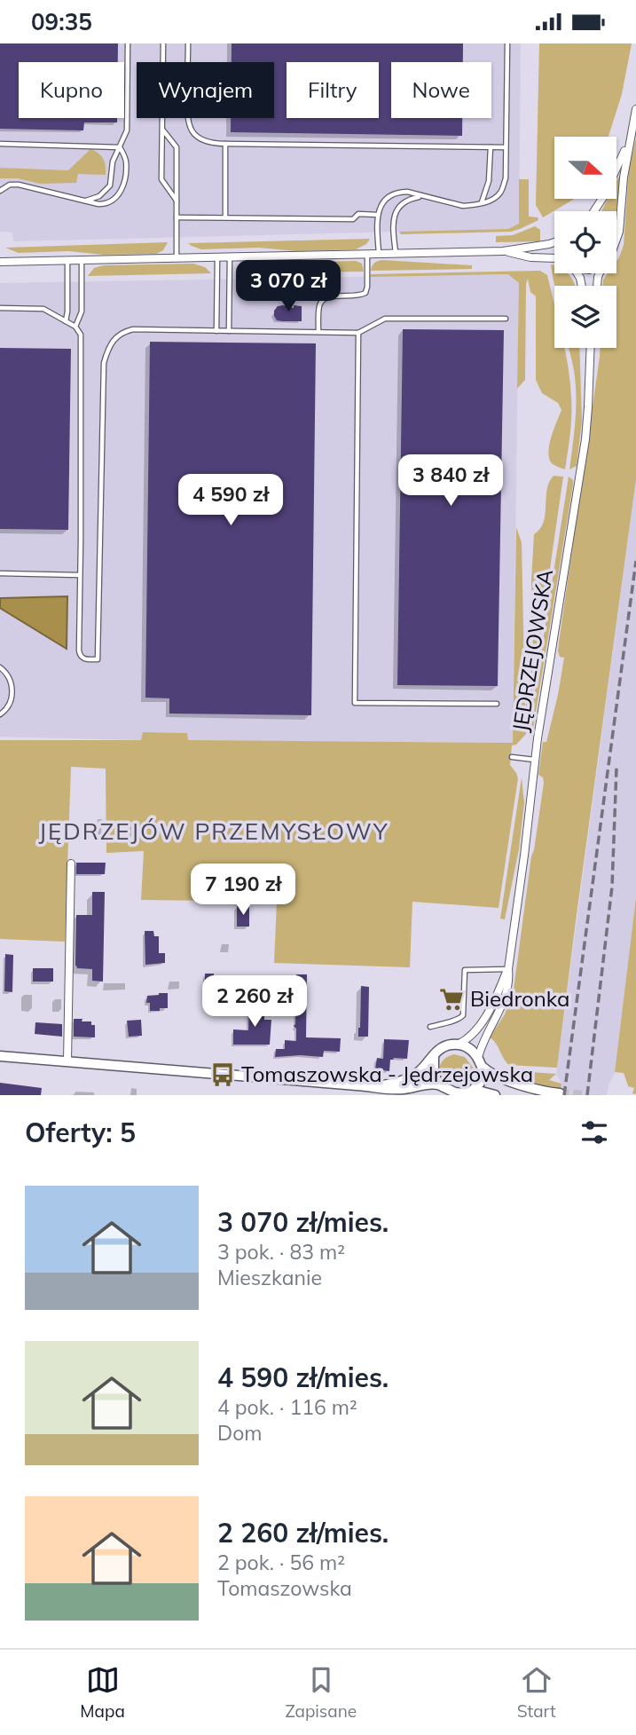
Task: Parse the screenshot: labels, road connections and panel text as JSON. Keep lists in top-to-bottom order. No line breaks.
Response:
{"streets":{"street":["JĘDRZEJOWSKA"]},"districts":["JĘDRZEJÓW PRZEMYSŁOWY"],"places":{"supermarket":["Biedronka"],"bus stop":["Tomaszowska - Jędrzejowska"]},"north":"right","page":{"status":"09:35","chip":["Kupno","Wynajem","Filtry","Nowe"],"price":["3 070 zł","3 840 zł","4 590 zł","7 190 zł","2 260 zł"],"heading":"Oferty: 5","list":[{"name":"3 070 zł/mies.","note":"3 pok. · 83 m² · Mieszkanie"},{"name":"4 590 zł/mies.","note":"4 pok. · 116 m² · Dom"},{"name":"2 260 zł/mies.","note":"2 pok. · 56 m² · Tomaszowska"}],"tabs":["Mapa","Zapisane","Start"]}}
